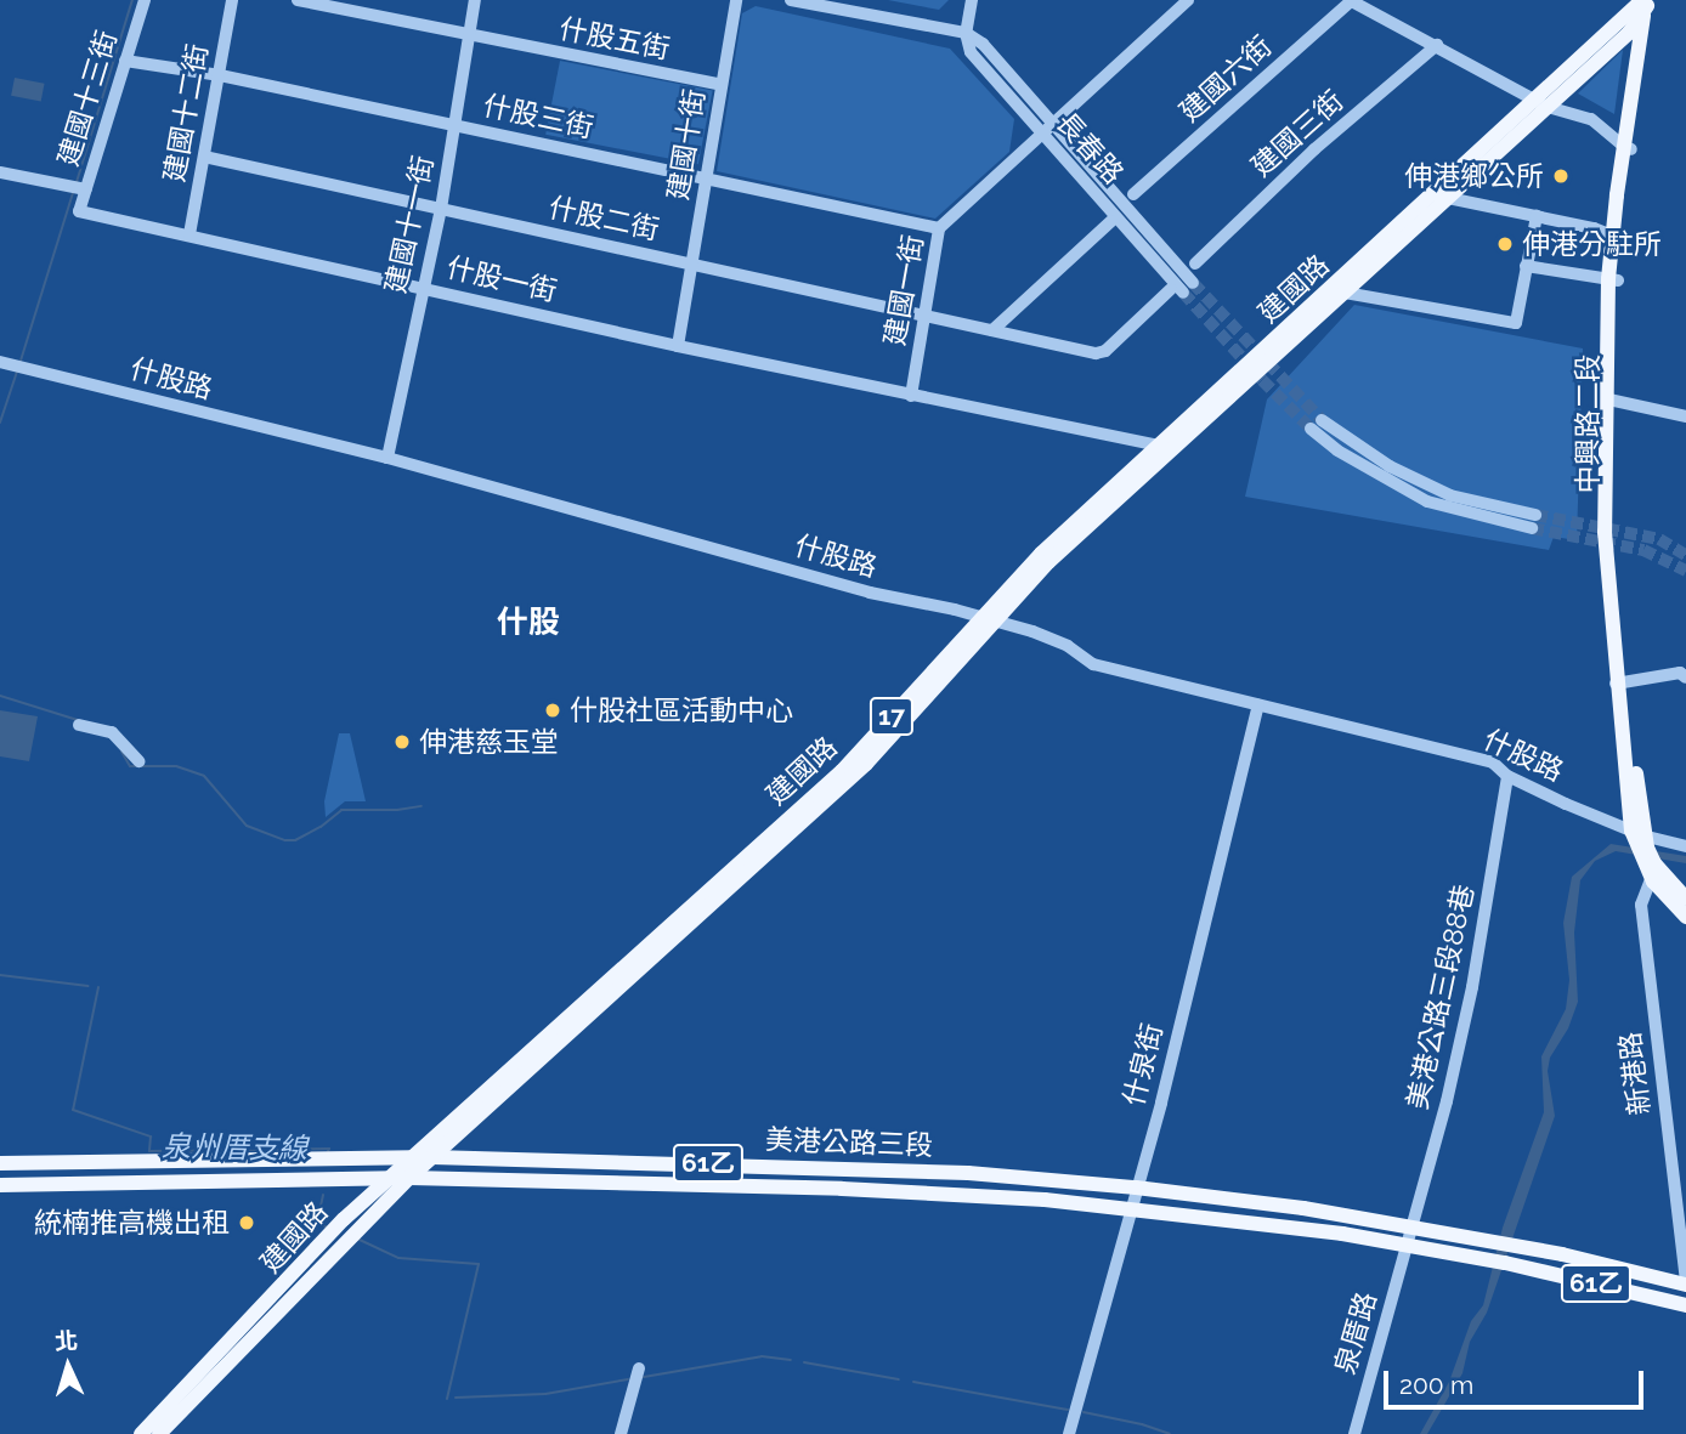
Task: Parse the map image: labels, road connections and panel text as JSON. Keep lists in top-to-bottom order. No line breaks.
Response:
{"streets":{"main road":["建國路","中興路二段","17","美港公路三段","61乙"],"street":["什股五街","建國六街","建國十三街","建國十二街","什股三街","建國三街","建國十街","長春路","什股二街","建國十一街","什股一街","建國一街","什股路","美港公路三段88巷","什泉街","新港路","泉厝路"]},"crossings":[["什股五街","建國十街"],["什股五街","建國十一街"],["建國十三街","什股三街"],["建國十三街","什股一街"],["建國十二街","什股三街"],["建國十二街","什股二街"],["建國十二街","什股一街"],["什股三街","建國十街"],["什股三街","建國十一街"],["什股三街","建國一街"],["建國十街","什股二街"],["建國十街","什股一街"],["長春路","什股二街"],["長春路","建國一街"],["什股二街","建國十一街"],["什股二街","建國一街"],["建國十一街","什股一街"],["建國十一街","什股路"],["什股一街","建國一街"],["建國路","什股路"],["建國路","中興路二段"],["建國路","美港公路三段"],["什股路","中興路二段"],["什股路","美港公路三段88巷"],["什股路","什泉街"],["中興路二段","新港路"],["美港公路三段88巷","美港公路三段"],["美港公路三段88巷","泉厝路"],["什泉街","美港公路三段"],["新港路","美港公路三段"],["美港公路三段","泉厝路"]],"districts":["什股"],"water":["泉州厝支線"],"places":["伸港鄉公所","伸港分駐所","什股社區活動中心","伸港慈玉堂","統楠推高機出租"],"scale_bar":"200 m","north":"top"}
